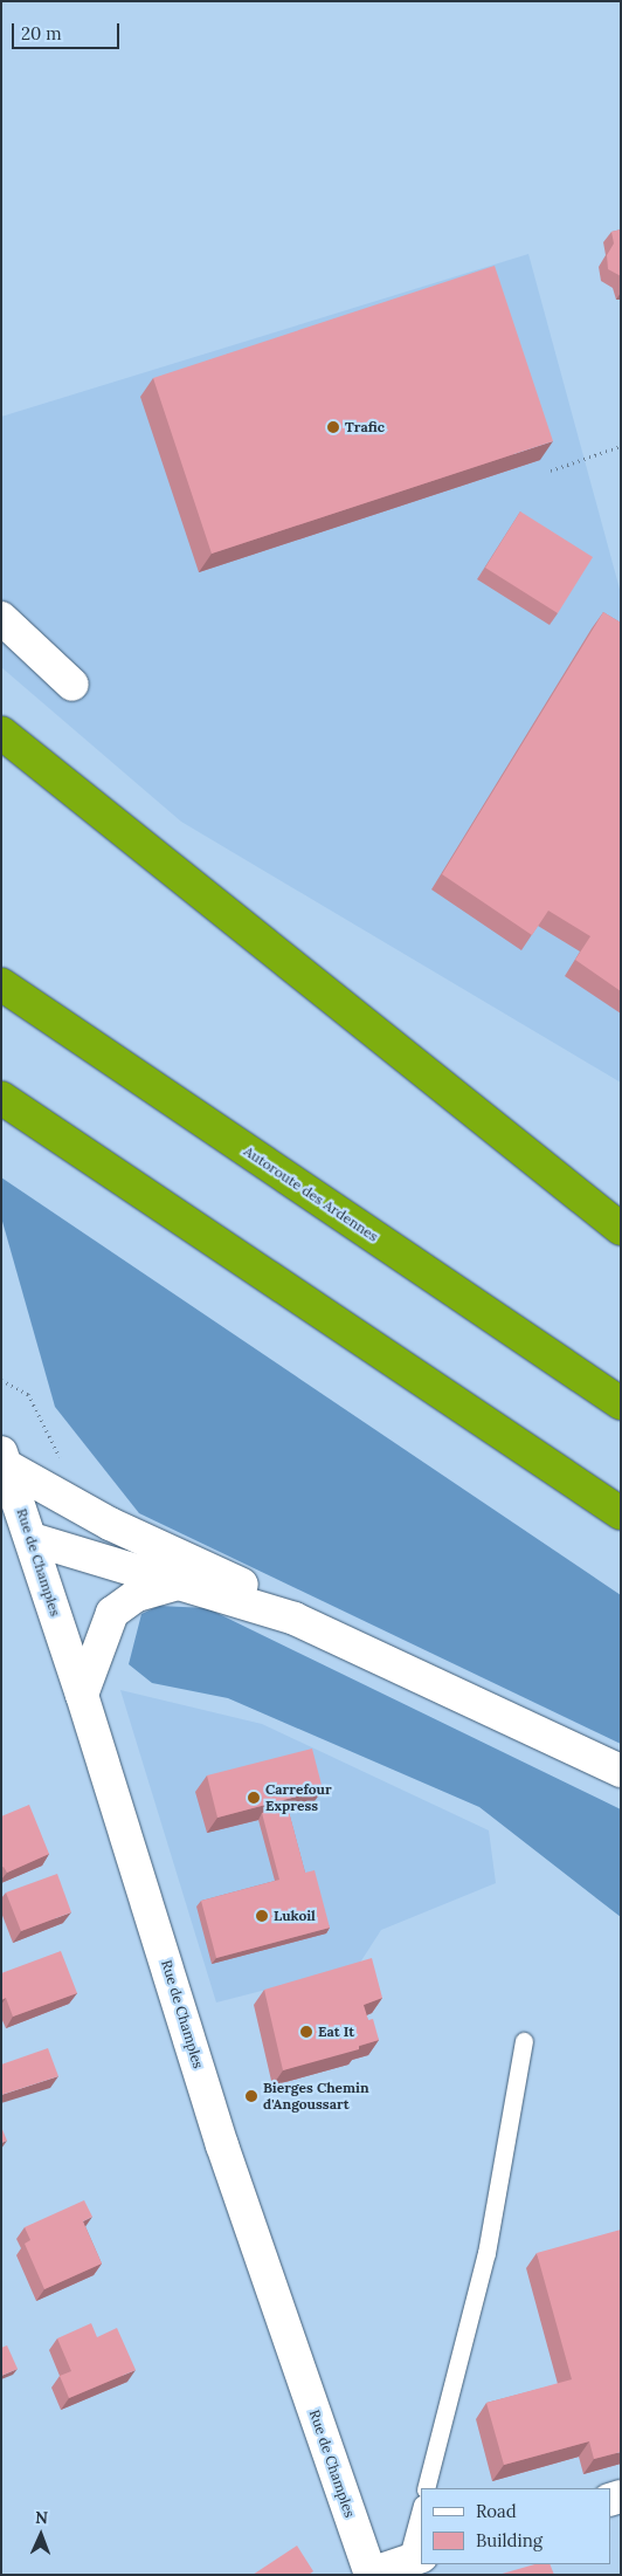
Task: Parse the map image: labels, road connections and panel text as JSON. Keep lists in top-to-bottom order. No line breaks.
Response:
{"streets":{"highway":["Autoroute des Ardennes"],"street":["Rue de Champles"]},"places":["Trafic","Carrefour Express","Lukoil","Eat It","Bierges Chemin d'Angoussart"],"legend":["Road","Building"],"scale_bar":"20 m","north":"top"}
